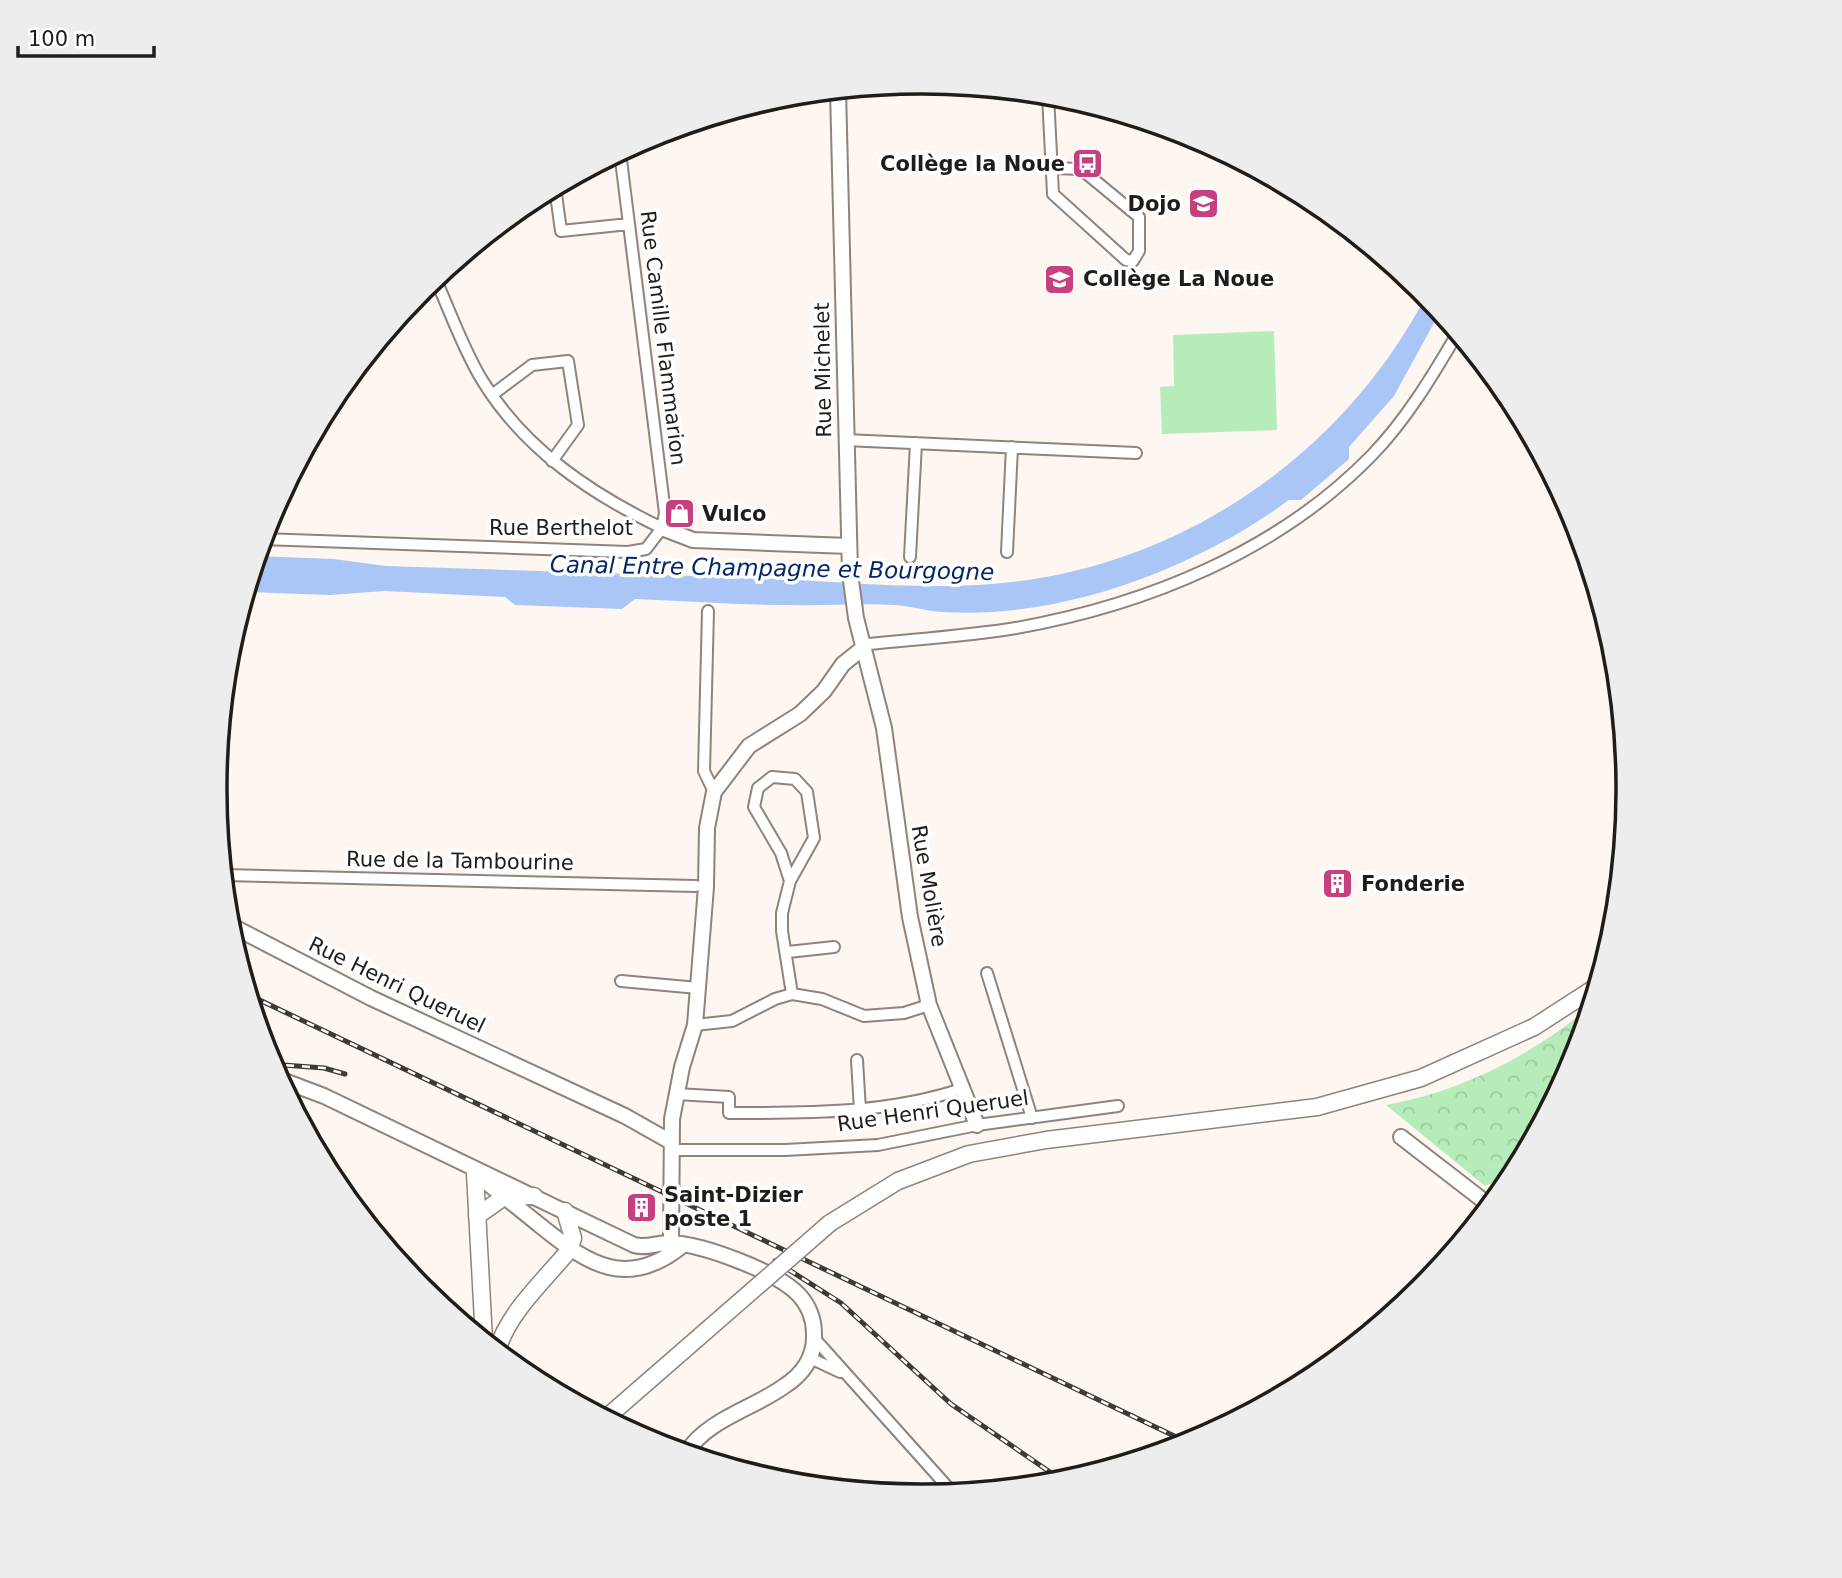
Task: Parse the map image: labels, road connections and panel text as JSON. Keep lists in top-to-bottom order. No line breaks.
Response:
{"streets":{"main road":["Rue Michelet","Rue Berthelot","Rue Molière","Rue Henri Queruel"],"street":["Rue Camille Flammarion","Rue de la Tambourine"]},"crossings":[["Rue Camille Flammarion","Rue Berthelot"],["Rue Michelet","Rue Berthelot"],["Rue Michelet","Rue Molière"],["Rue Molière","Rue Henri Queruel"]],"water":["Canal Entre Champagne et Bourgogne"],"places":{"bus stop":["Collège la Noue"],"school or university":["Dojo","Collège La Noue"],"shop":["Vulco"],"building":["Fonderie","Saint-Dizier poste 1"]},"scale_bar":"100 m"}
